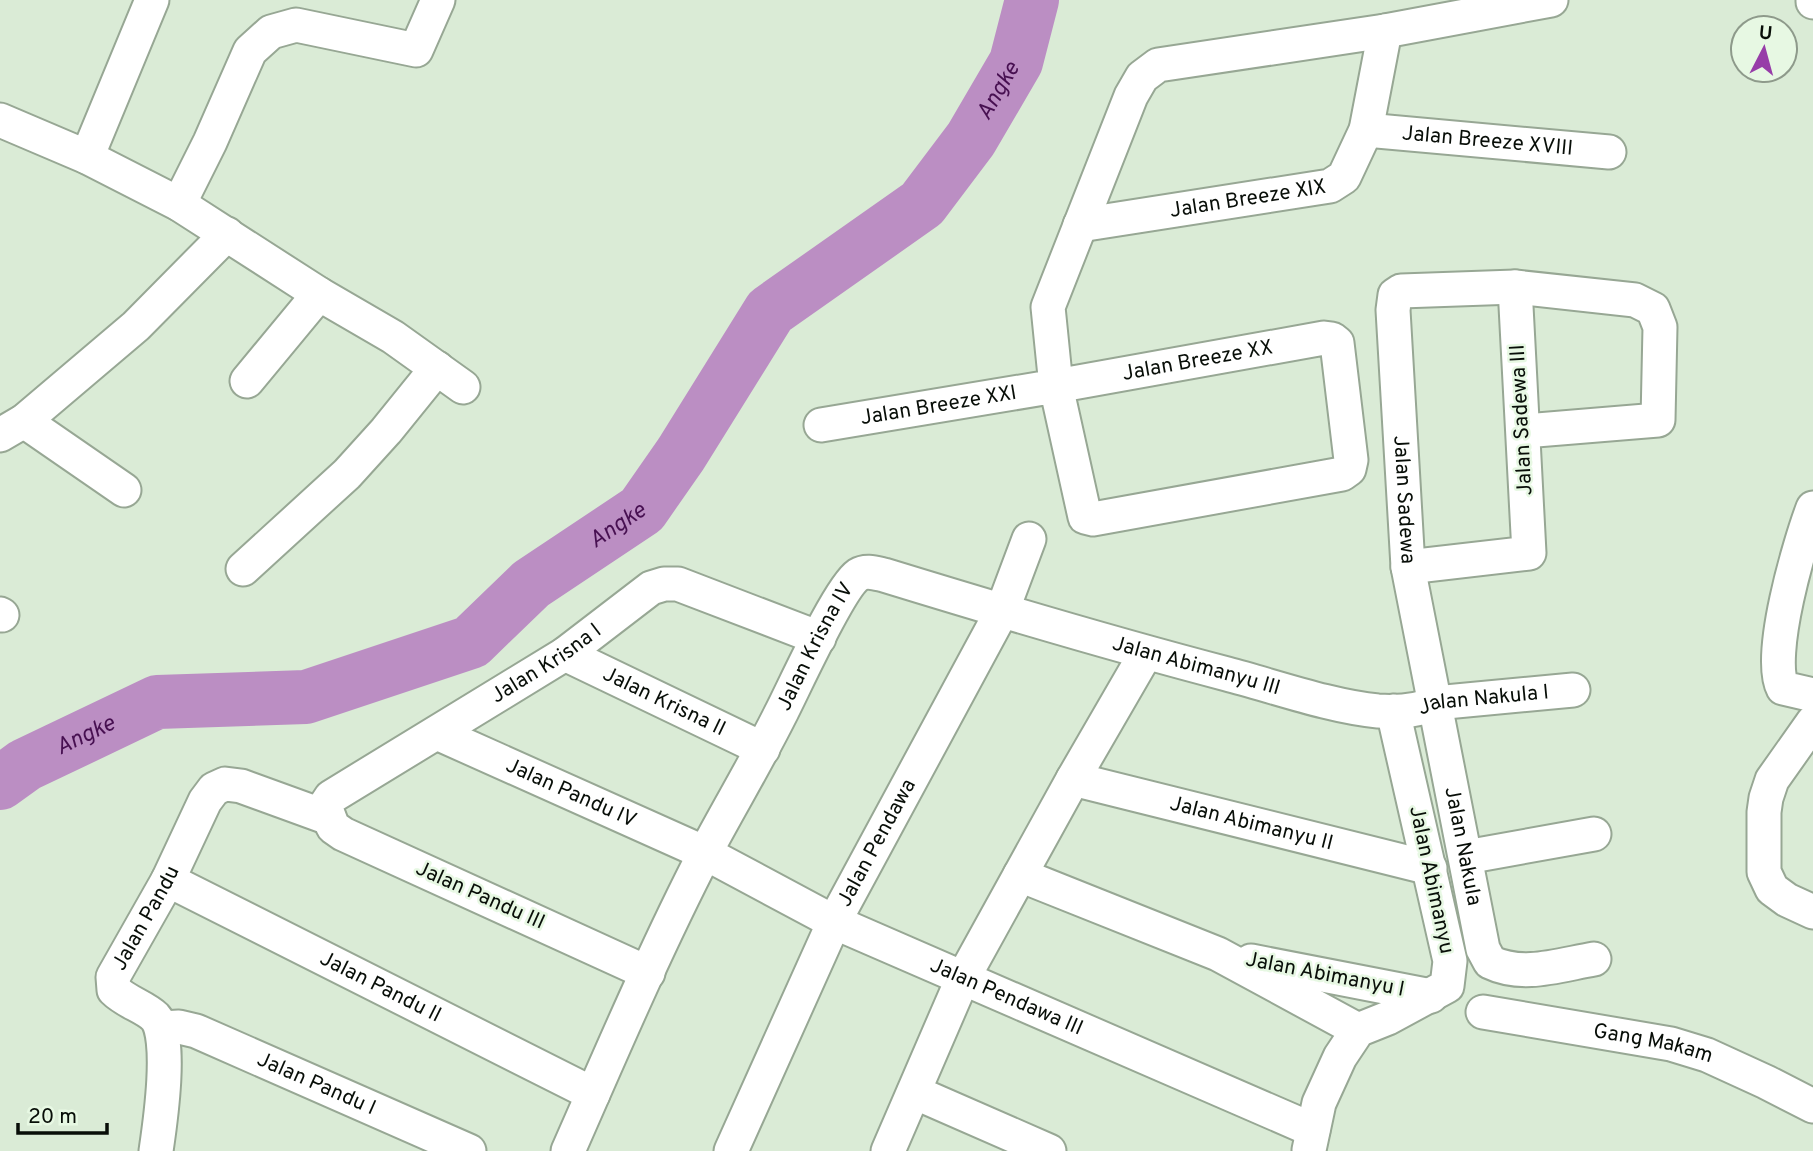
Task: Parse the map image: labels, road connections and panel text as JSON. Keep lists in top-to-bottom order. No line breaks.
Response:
{"streets":{"street":["Jalan Breeze XVIII","Jalan Breeze XIX","Jalan Breeze XX","Jalan Breeze XXI","Jalan Sadewa III","Jalan Sadewa","Jalan Krisna IV","Jalan Krisna I","Jalan Abimanyu III","Jalan Nakula I","Jalan Krisna II","Jalan Pandu IV","Jalan Abimanyu II","Jalan Pendawa","Jalan Nakula","Jalan Abimanyu","Jalan Pandu III","Jalan Pandu","Jalan Abimanyu I","Jalan Pandu II","Jalan Pendawa III","Gang Makam","Jalan Pandu I"]},"crossings":[["Jalan Breeze XVIII","Jalan Breeze XIX"],["Jalan Breeze XX","Jalan Breeze XXI"],["Jalan Sadewa III","Jalan Sadewa"],["Jalan Sadewa","Jalan Abimanyu III"],["Jalan Sadewa","Jalan Nakula I"],["Jalan Sadewa","Jalan Nakula"],["Jalan Sadewa","Jalan Abimanyu"],["Jalan Krisna IV","Jalan Krisna I"],["Jalan Krisna IV","Jalan Abimanyu III"],["Jalan Krisna IV","Jalan Krisna II"],["Jalan Krisna IV","Jalan Pandu IV"],["Jalan Krisna IV","Jalan Pendawa"],["Jalan Krisna IV","Jalan Pendawa III"],["Jalan Krisna I","Jalan Krisna II"],["Jalan Krisna I","Jalan Pandu IV"],["Jalan Abimanyu III","Jalan Nakula I"],["Jalan Abimanyu III","Jalan Pendawa"],["Jalan Abimanyu III","Jalan Nakula"],["Jalan Abimanyu III","Jalan Abimanyu"],["Jalan Nakula I","Jalan Nakula"],["Jalan Nakula I","Jalan Abimanyu"],["Jalan Pandu IV","Jalan Pendawa III"],["Jalan Abimanyu II","Jalan Abimanyu"],["Jalan Pendawa","Jalan Pendawa III"],["Jalan Nakula","Jalan Abimanyu"],["Jalan Abimanyu","Jalan Abimanyu I"],["Jalan Pandu III","Jalan Pandu"],["Jalan Pandu","Jalan Pandu II"],["Jalan Pandu","Jalan Pandu I"]],"water":["Angke"],"scale_bar":"20 m","north":"top"}
